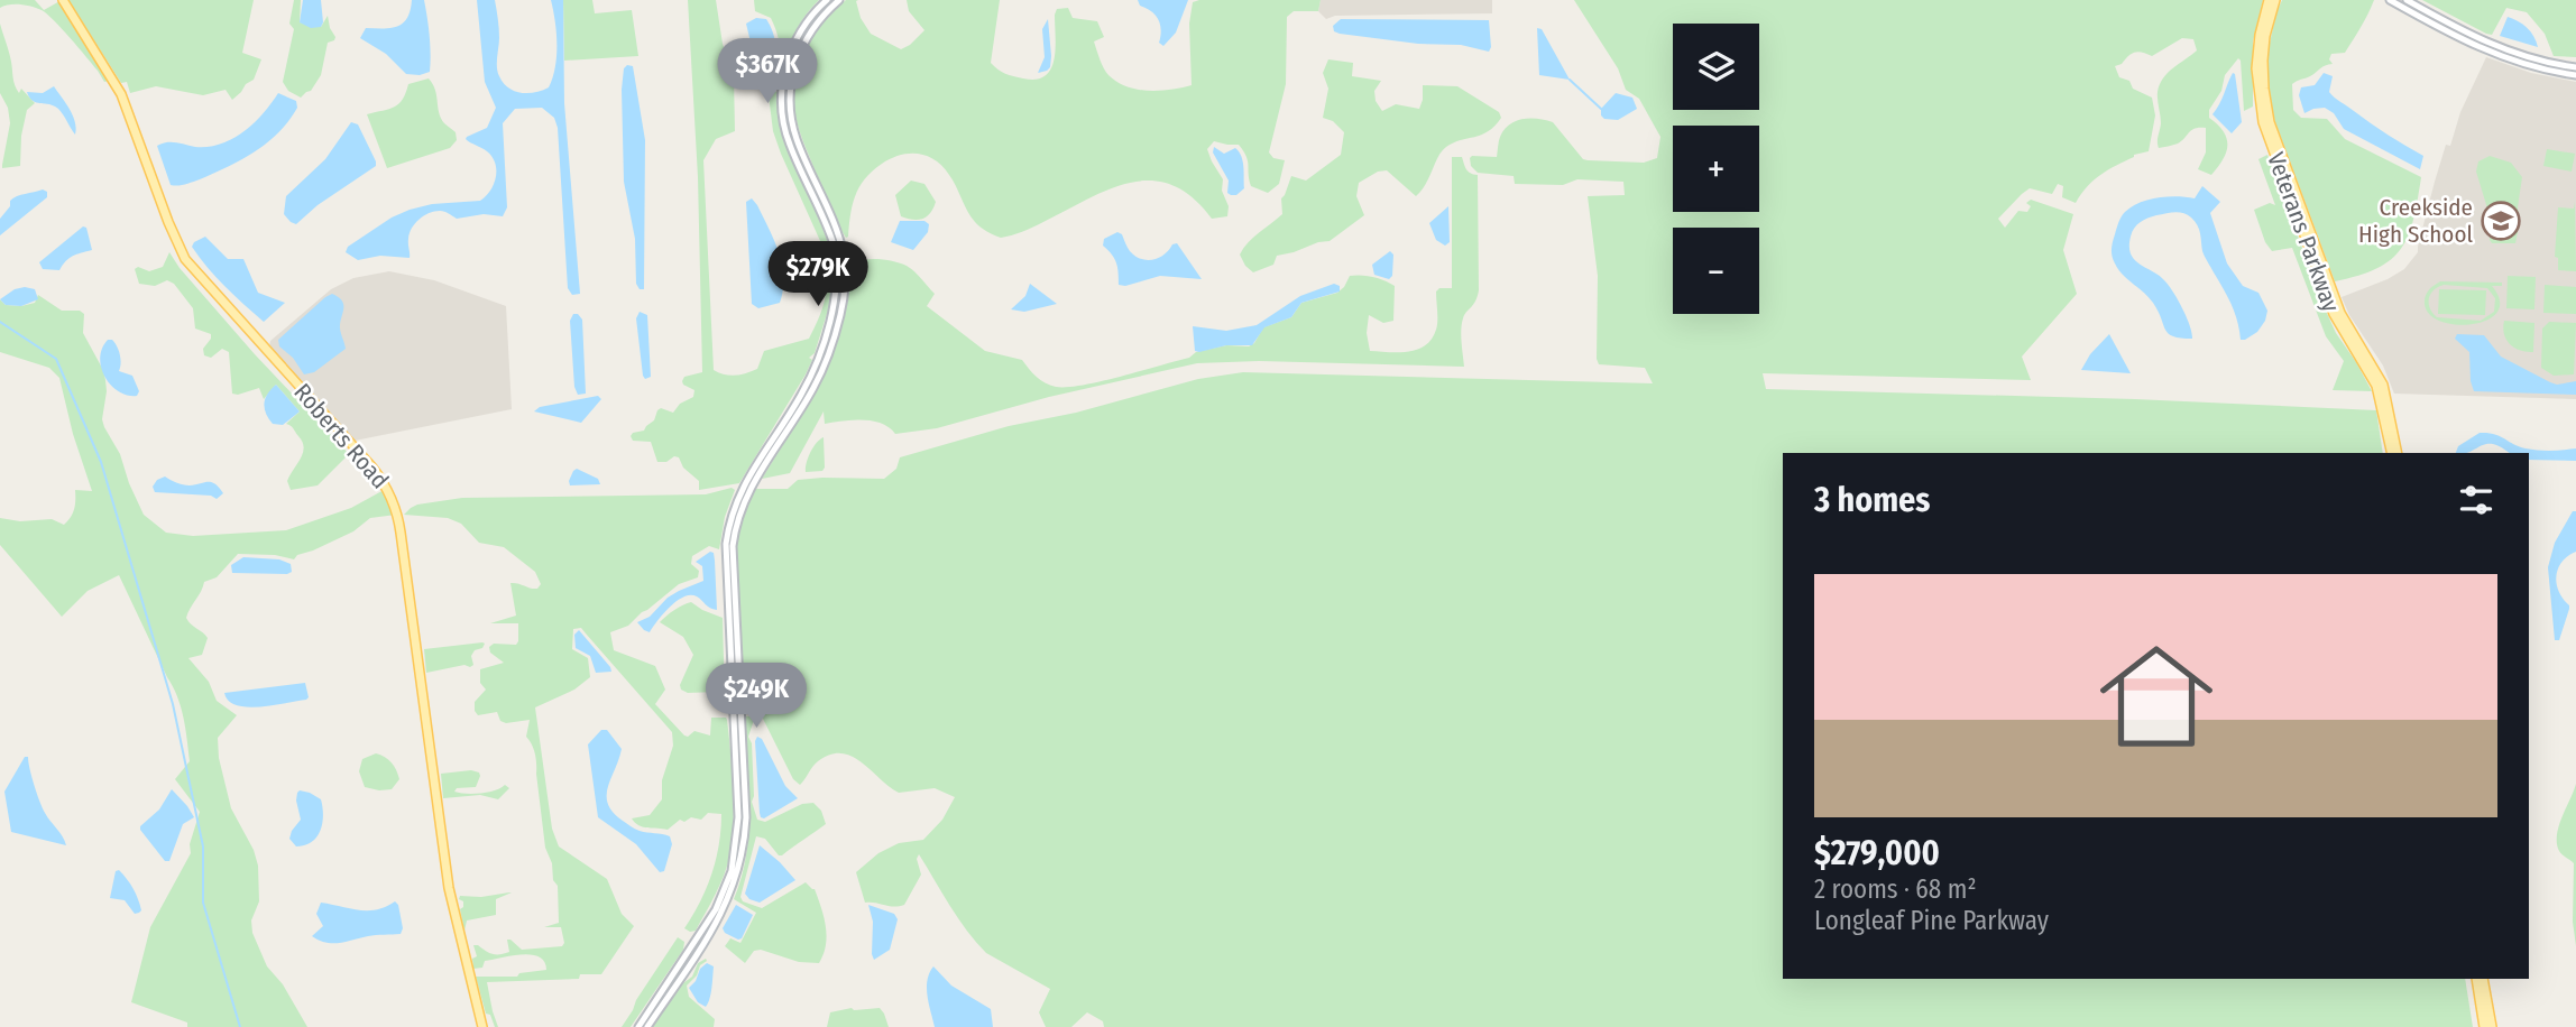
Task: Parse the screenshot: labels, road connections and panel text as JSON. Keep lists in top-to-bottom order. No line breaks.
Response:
{"streets":{"main road":["Veterans Parkway","Roberts Road"]},"places":{"school or university":["Creekside High School"]},"page":{"map_buttons":["+","−"],"price":["$367K","$279K","$249K"],"heading":"3 homes","list":[{"name":"$279,000","note":"2 rooms · 68 m² · Longleaf Pine Parkway"}]}}
